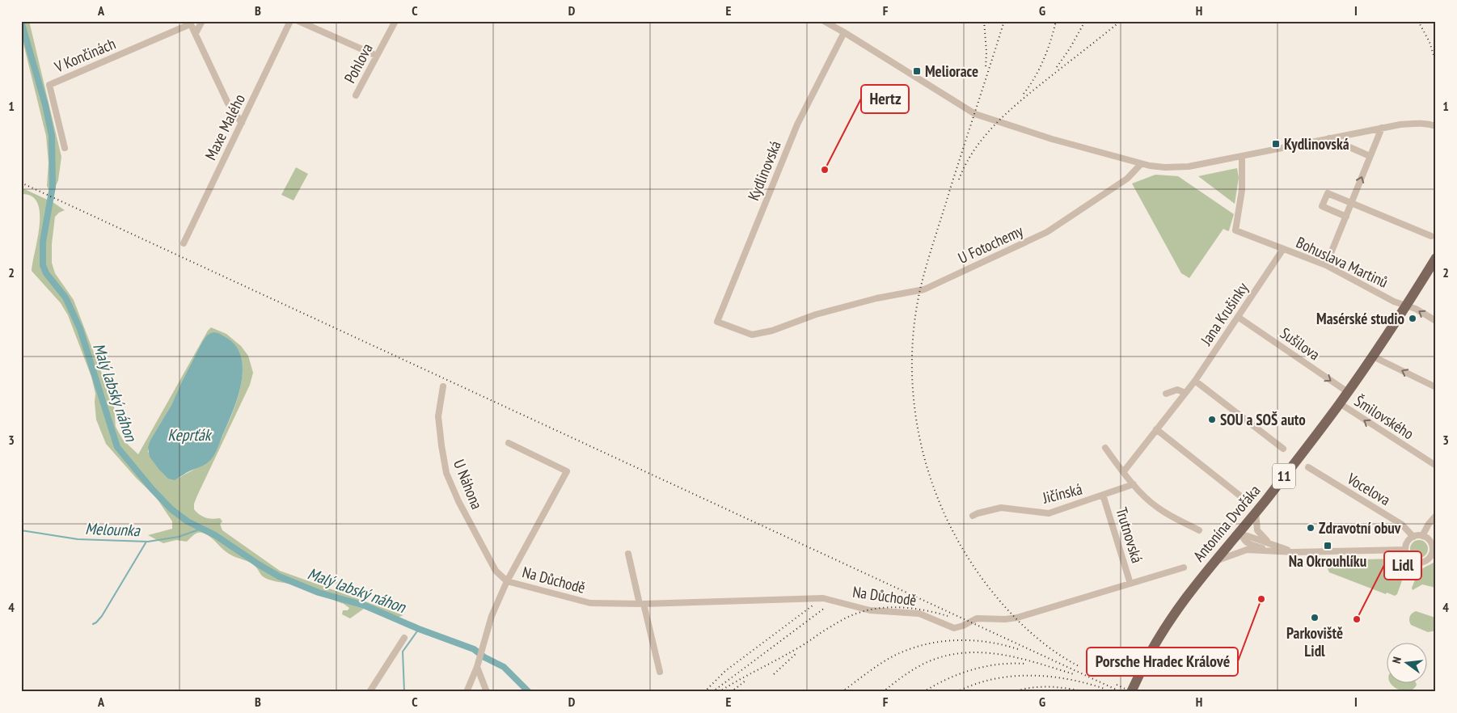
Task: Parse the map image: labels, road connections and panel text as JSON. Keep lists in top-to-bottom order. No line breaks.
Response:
{"streets":{"main road":["11","Antonína Dvořáka"],"street":["V Končinách","Pohlova","Maxe Malého","Kydlinovská","U Fotochemy","Bohuslava Martinů","Jana Krušinky","Sušilova","Šmilovského","U Náhona","Vocelova","Jičínská","Trutnovská","Na Důchodě"]},"crossings":[["Kydlinovská","U Fotochemy"],["Bohuslava Martinů","Jana Krušinky"],["Bohuslava Martinů","Antonína Dvořáka"],["Jana Krušinky","Sušilova"],["Sušilova","Antonína Dvořáka"],["Šmilovského","Antonína Dvořáka"],["U Náhona","Na Důchodě"],["Jičínská","Trutnovská"],["Trutnovská","Na Důchodě"]],"one_way":["Sušilova","Šmilovského"],"water":["Malý labský náhon","Keprťák","Melounka"],"places":{"transit":["Meliorace","Kydlinovská","Na Okrouhlíku"],"other":["Hertz","Masérské studio","SOU a SOŠ auto","Zdravotní obuv","Porsche Hradec Králové","Parkoviště Lidl","Lidl"]},"north":"left","grid":{"columns":["A","B","C","D","E","F","G","H","I"],"rows":["1","2","3","4"]}}
